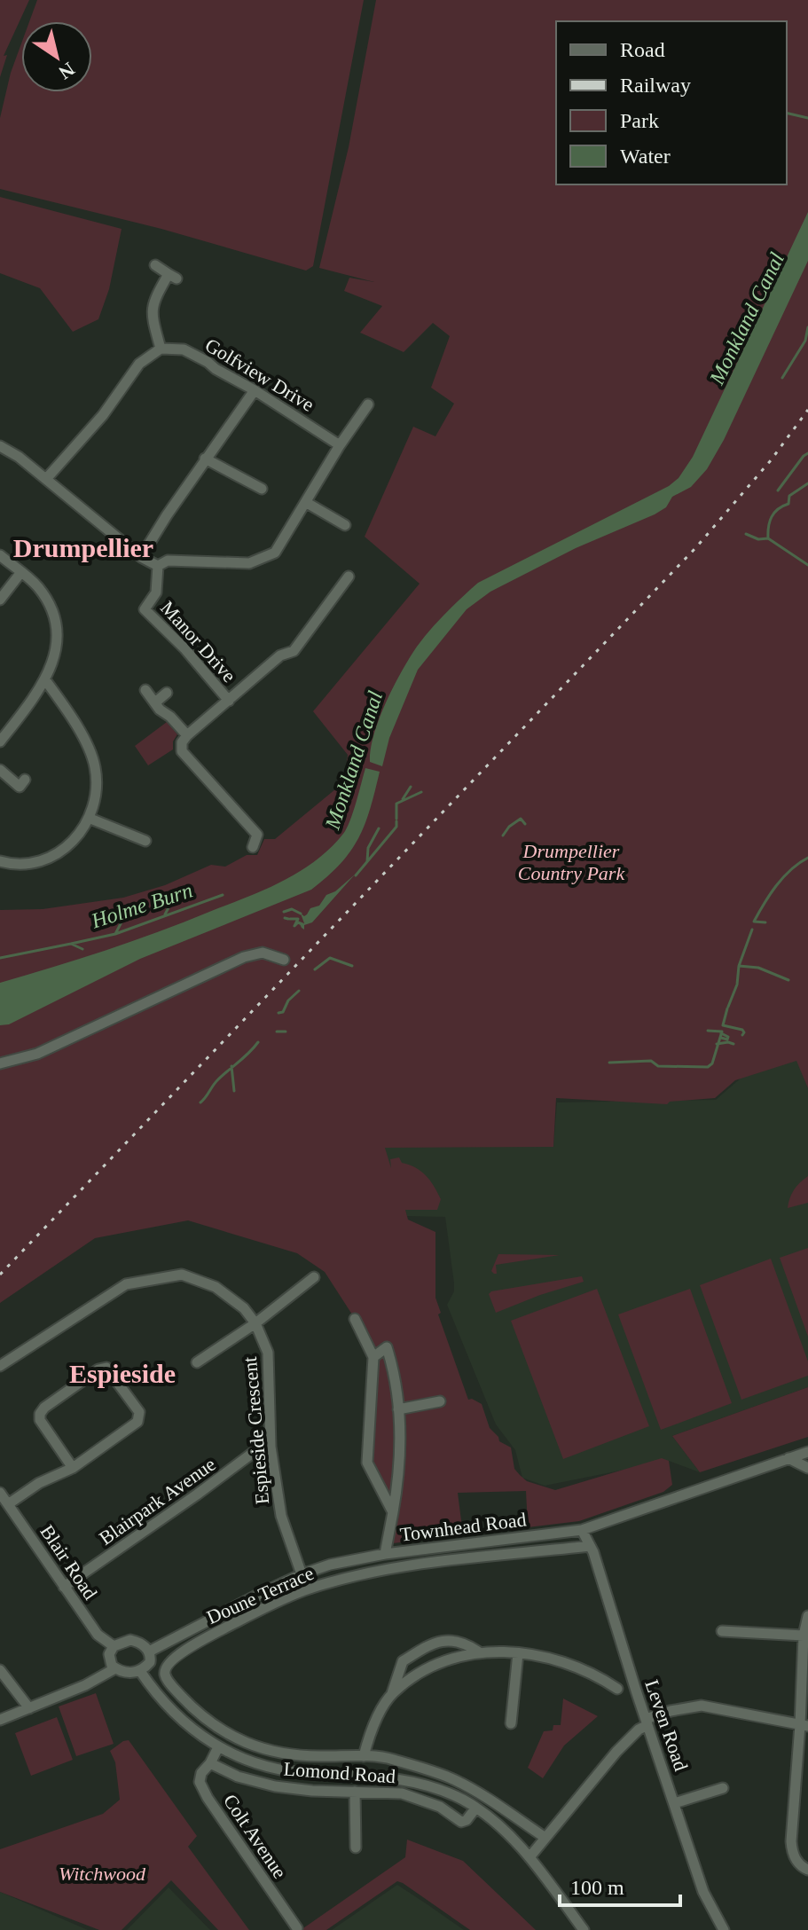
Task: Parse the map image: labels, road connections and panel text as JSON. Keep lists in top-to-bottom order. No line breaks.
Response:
{"streets":{"street":["Golfview Drive","Manor Drive","Espieside Crescent","Blairpark Avenue","Townhead Road","Blair Road","Doune Terrace","Leven Road","Lomond Road","Colt Avenue"]},"crossings":[["Espieside Crescent","Blairpark Avenue"],["Espieside Crescent","Townhead Road"],["Blairpark Avenue","Blair Road"],["Townhead Road","Blair Road"],["Townhead Road","Leven Road"],["Townhead Road","Lomond Road"],["Blair Road","Lomond Road"],["Doune Terrace","Leven Road"],["Doune Terrace","Lomond Road"],["Lomond Road","Colt Avenue"]],"districts":["Drumpellier","Espieside"],"water":["Monkland Canal","Holme Burn"],"parks":["Drumpellier Country Park","Witchwood"],"legend":["Road","Railway","Park","Water"],"scale_bar":"100 m","north":"bottom right"}
